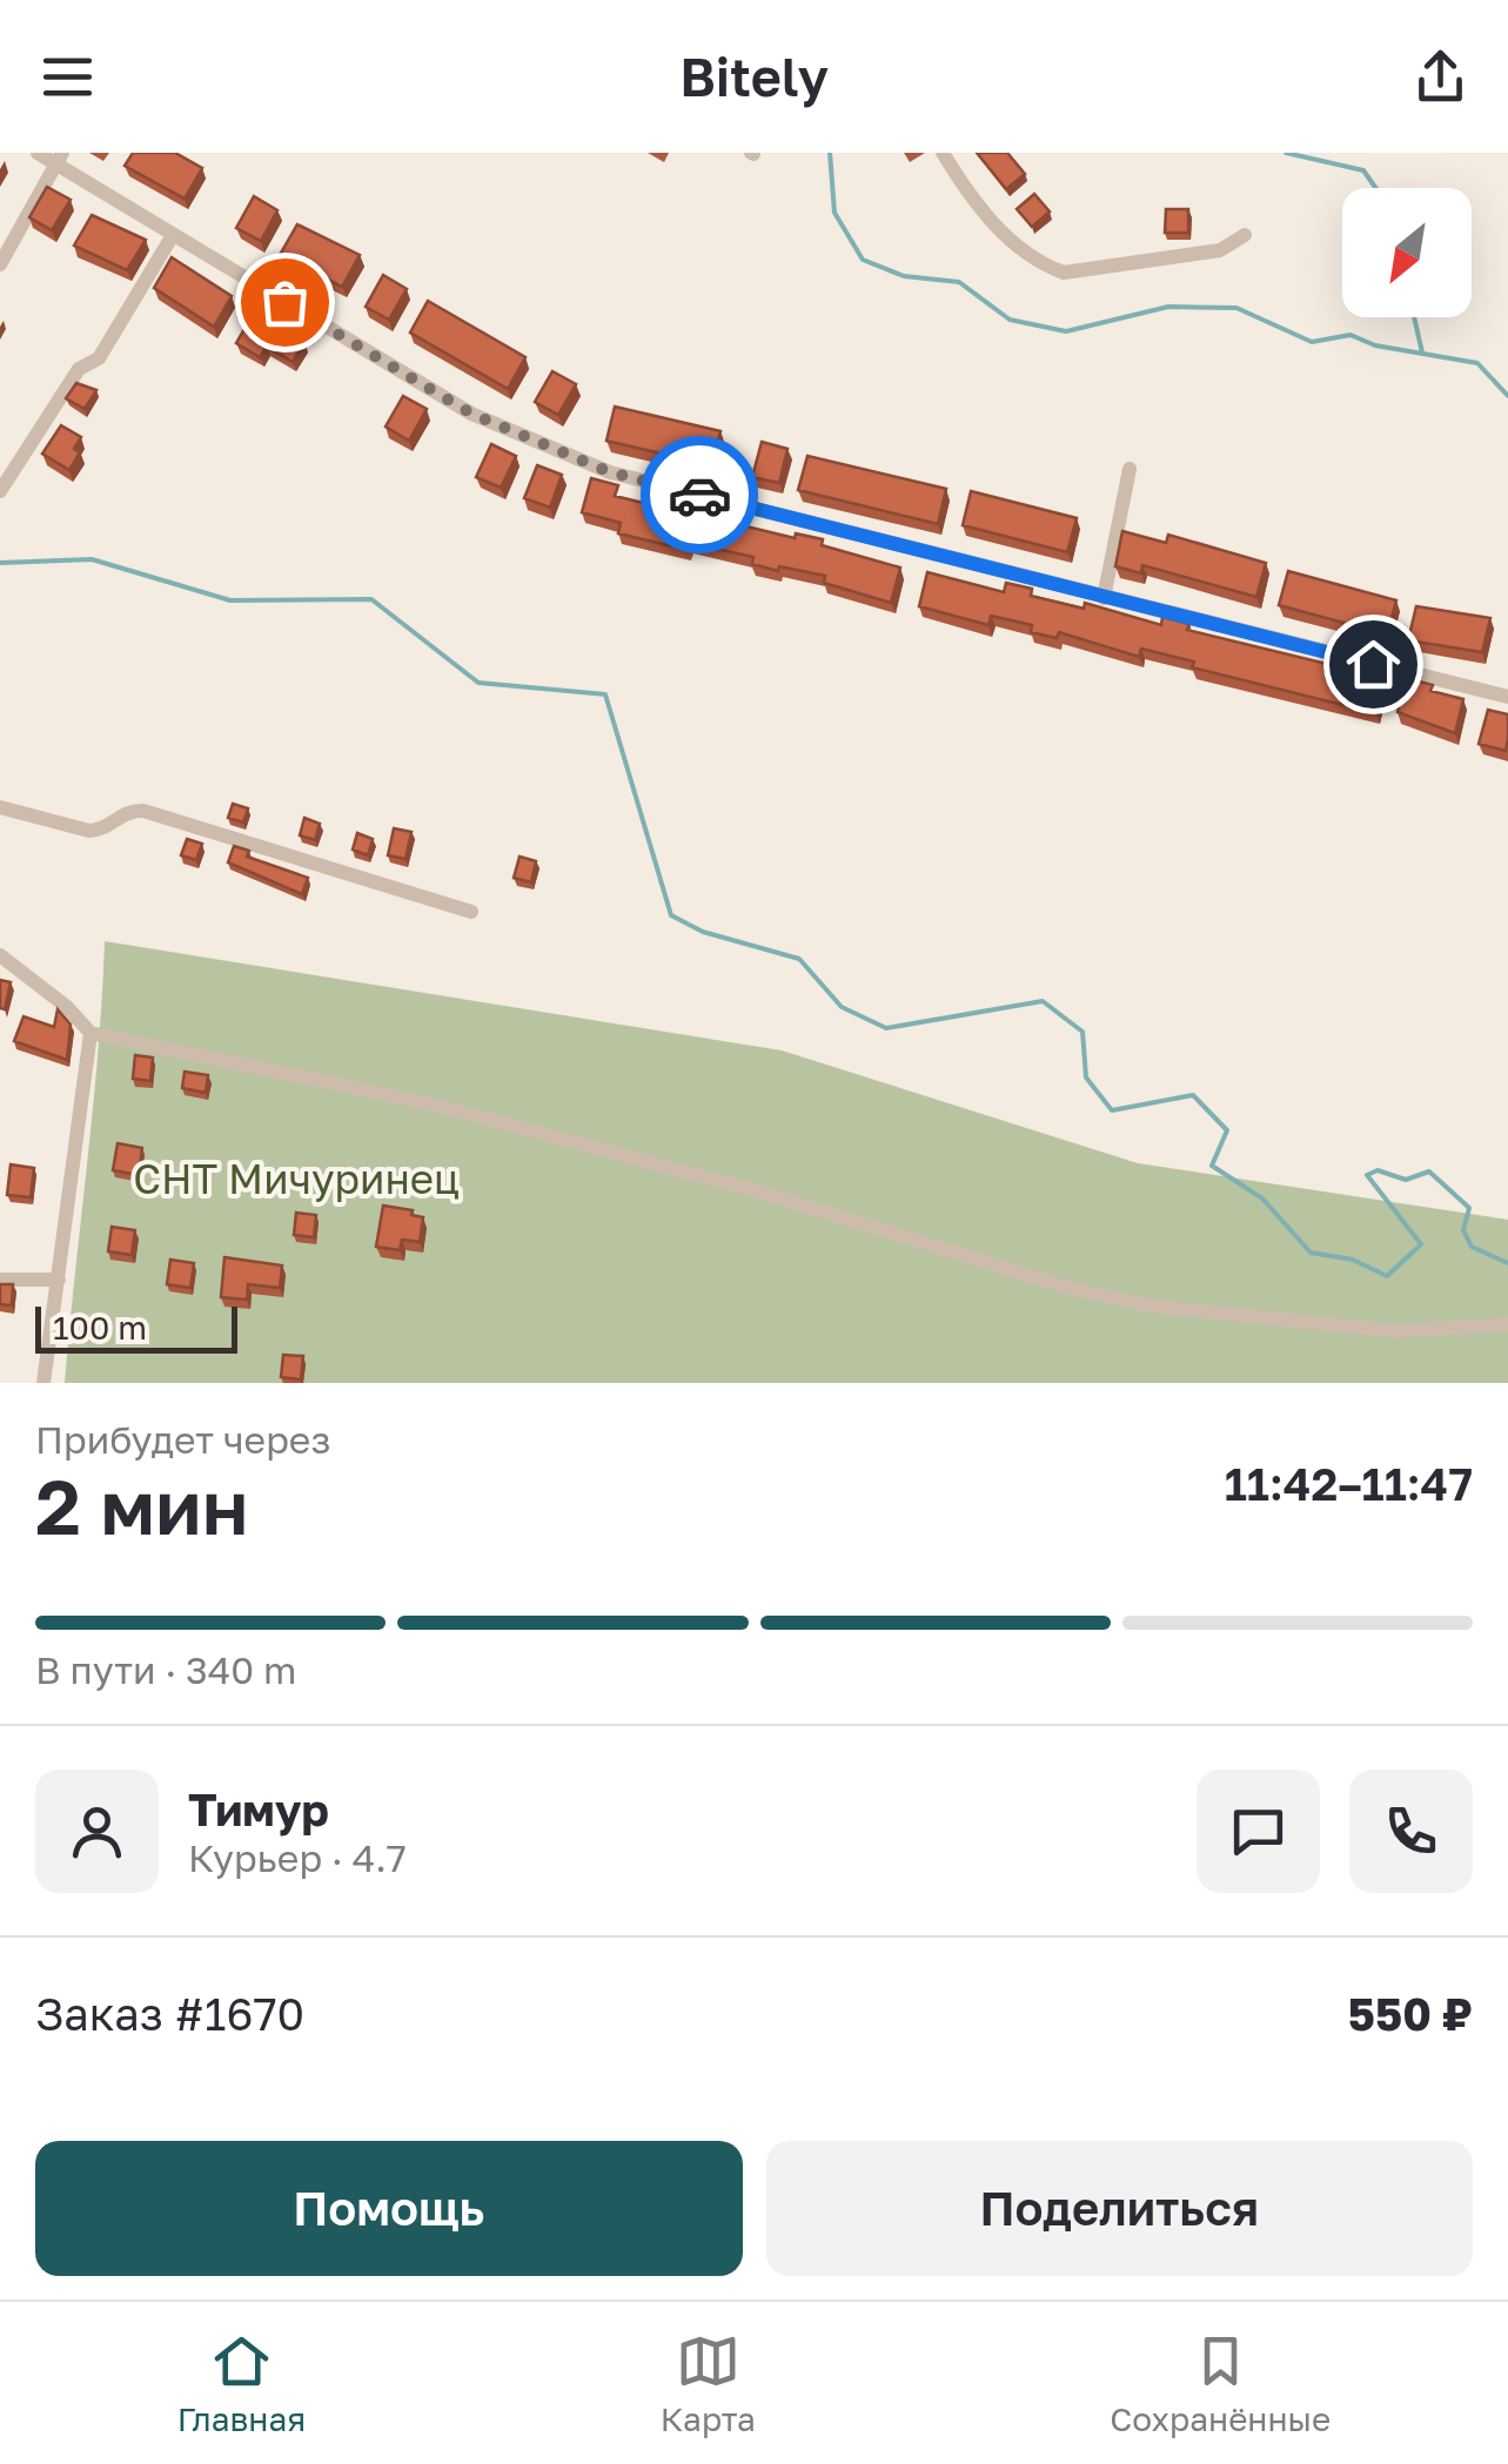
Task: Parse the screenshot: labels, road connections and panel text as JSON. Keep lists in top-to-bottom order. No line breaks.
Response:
{"parks":["СНТ Мичуринец"],"scale_bar":"100 m","north":"bottom left","page":{"header":"Bitely","scale":"100 m","heading":["2 мин","Прибудет через","11:42–11:47"],"panel":["Тимур","Курьер · 4.7","Заказ #1670","550 ₽"],"bar":"В пути · 340 m","buttons":["Помощь","Поделиться"],"tabs":["Главная","Карта","Сохранённые"]}}
